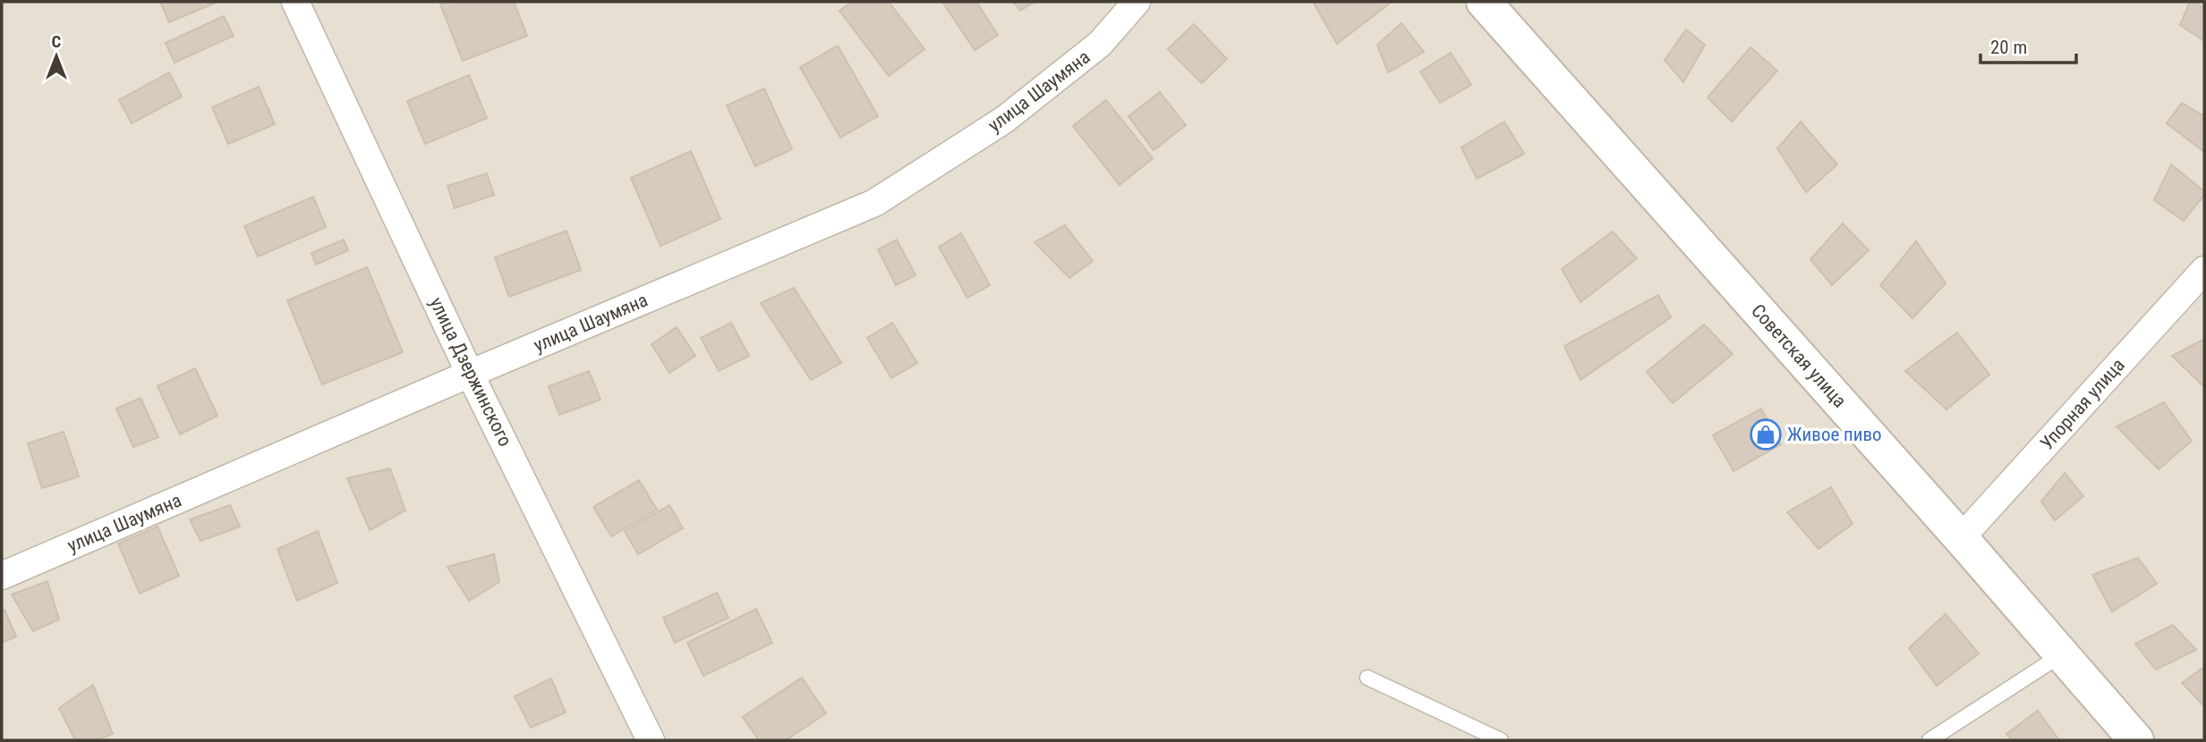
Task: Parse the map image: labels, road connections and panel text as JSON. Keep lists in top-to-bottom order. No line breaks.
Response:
{"streets":{"street":["улица Шаумяна","Советская улица","улица Дзержинского","Упорная улица"]},"crossings":[["улица Шаумяна","улица Дзержинского"],["Советская улица","Упорная улица"]],"places":{"shop":["Живое пиво"]},"scale_bar":"20 m","north":"top"}
